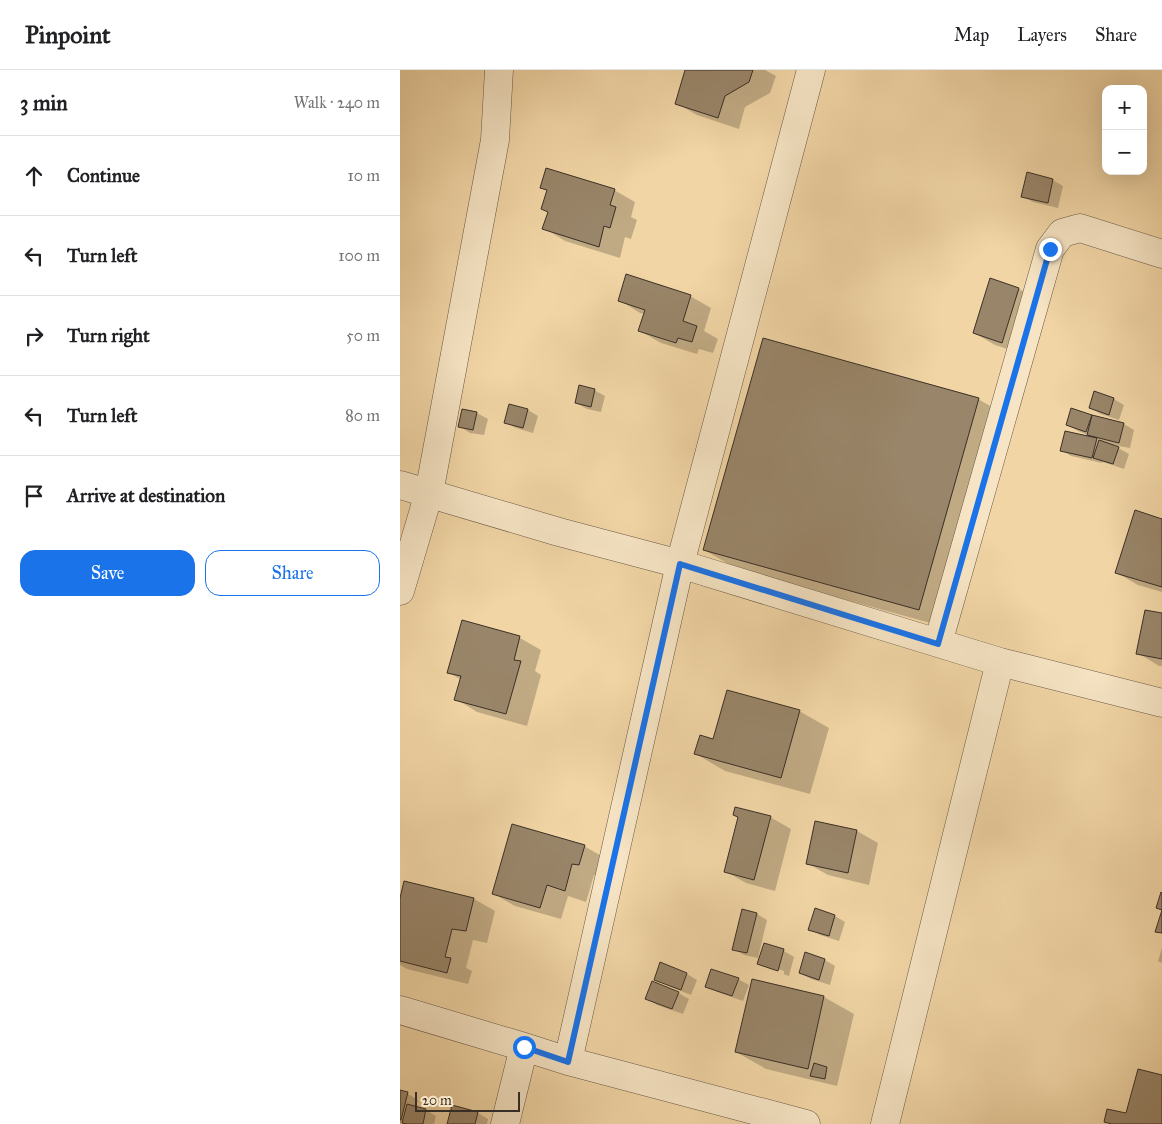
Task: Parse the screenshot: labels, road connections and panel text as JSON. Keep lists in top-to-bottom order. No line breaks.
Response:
{"scale_bar":"20 m","page":{"header":"Pinpoint","nav":["Map","Layers","Share"],"heading":["3 min","Walk · 240 m"],"map_buttons":["+","−"],"list":[["Continue","10 m"],["Turn left","100 m"],["Turn right","50 m"],["Turn left","80 m"],"Arrive at destination"],"buttons":["Save","Share"],"scale":"20 m"}}
